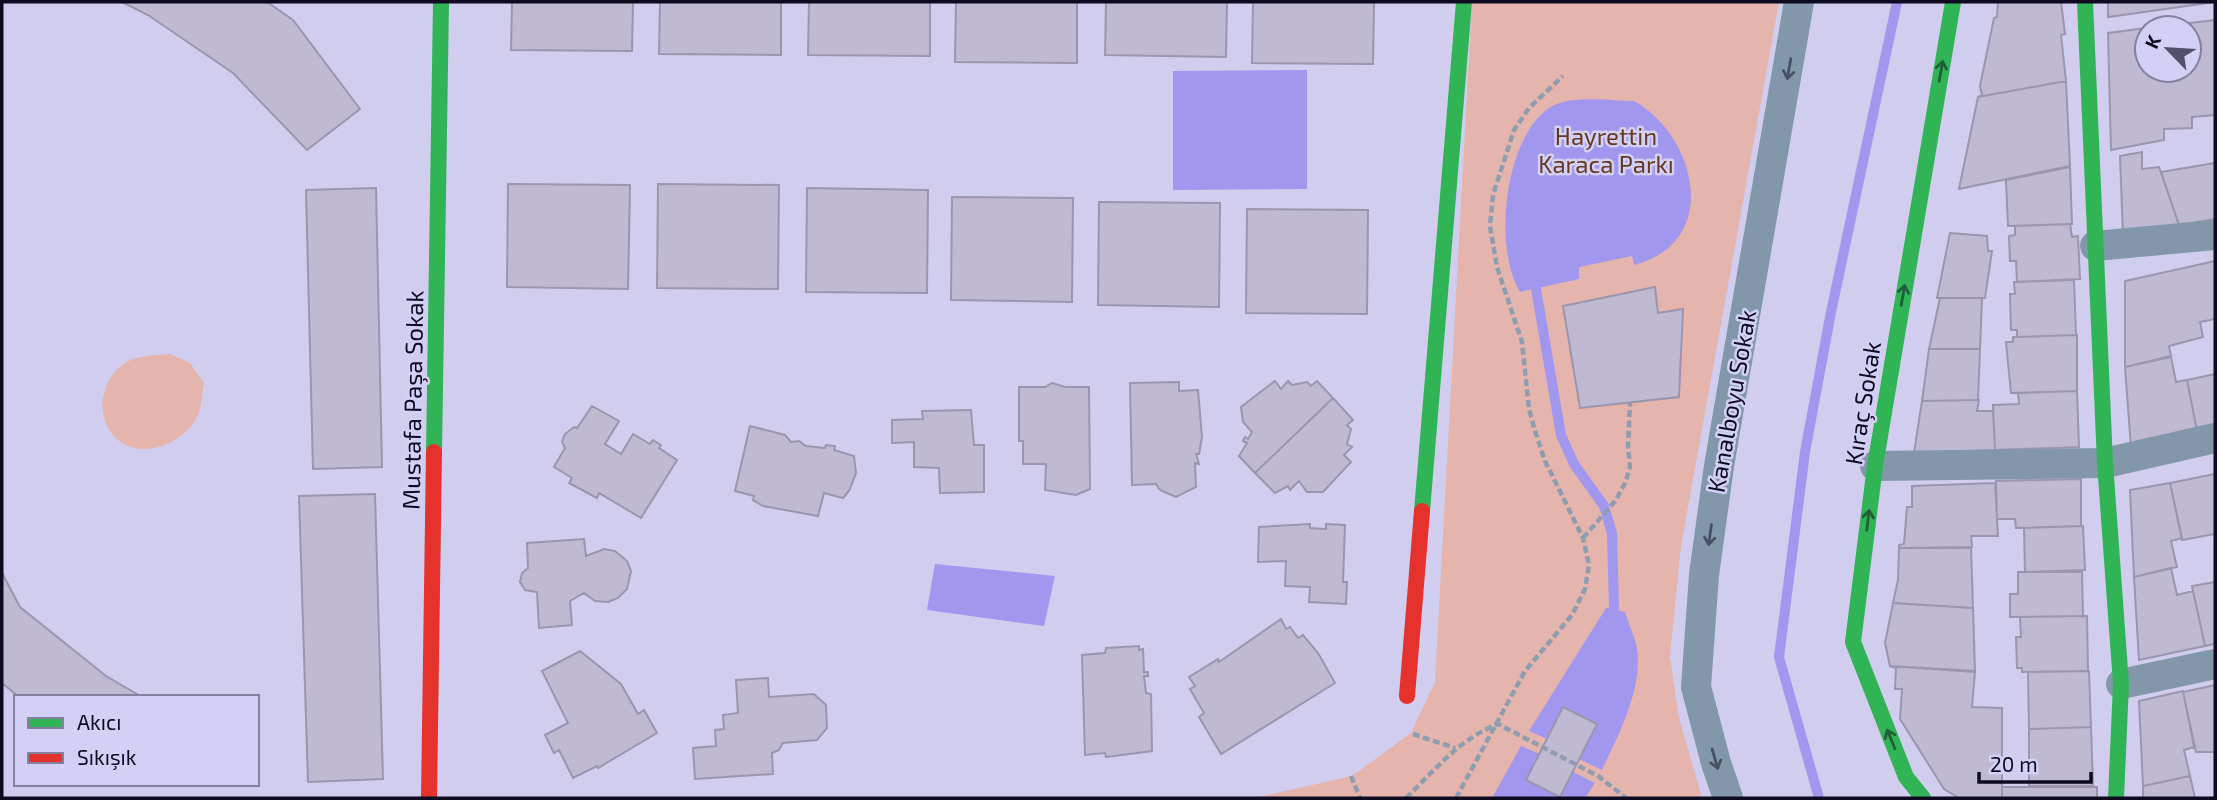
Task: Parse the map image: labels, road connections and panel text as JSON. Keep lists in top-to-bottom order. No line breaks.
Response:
{"streets":{"street":["Mustafa Paşa Sokak","Kanalboyu Sokak","Kıraç Sokak"]},"one_way":["Kanalboyu Sokak","Kıraç Sokak"],"parks":["Hayrettin Karaca Parkı"],"legend":["Akıcı","Sıkışık"],"scale_bar":"20 m","north":"top left"}
